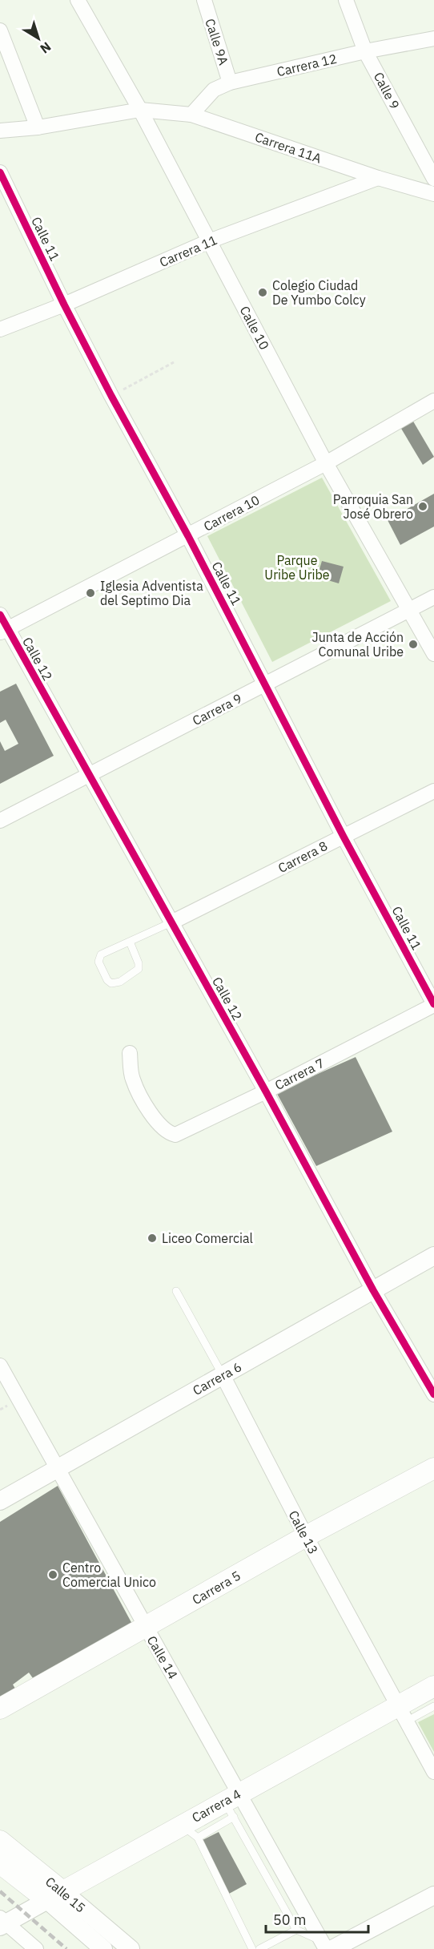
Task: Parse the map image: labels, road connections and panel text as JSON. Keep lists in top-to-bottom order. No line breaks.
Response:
{"streets":{"main road":["Carrera 5","Carrera 4","Calle 15"],"street":["Calle 9A","Carrera 12","Calle 9","Carrera 11A","Calle 11","Carrera 11","Calle 10","Carrera 10","Calle 12","Carrera 9","Carrera 8","Carrera 7","Carrera 6","Calle 13","Calle 14"]},"crossings":[["Calle 9A","Carrera 12"],["Carrera 12","Calle 9"],["Carrera 12","Carrera 11A"],["Carrera 11A","Carrera 11"],["Carrera 11A","Calle 10"],["Calle 11","Carrera 11"],["Calle 11","Carrera 10"],["Calle 11","Carrera 9"],["Calle 11","Carrera 8"],["Calle 11","Carrera 7"],["Carrera 11","Calle 10"],["Calle 10","Carrera 10"],["Calle 10","Carrera 9"],["Carrera 10","Calle 12"],["Calle 12","Carrera 9"],["Calle 12","Carrera 8"],["Calle 12","Carrera 7"],["Calle 12","Carrera 6"],["Carrera 6","Calle 13"],["Carrera 6","Calle 14"],["Calle 13","Carrera 5"],["Calle 13","Carrera 4"],["Carrera 5","Calle 14"],["Calle 14","Carrera 4"],["Carrera 4","Calle 15"]],"parks":["Parque Uribe Uribe"],"places":["Colegio Ciudad De Yumbo Colcy","Parroquia San José Obrero","Iglesia Adventista del Septimo Dia","Junta de Acción Comunal Uribe","Liceo Comercial","Centro Comercial Unico"],"scale_bar":"50 m","north":"bottom right"}
